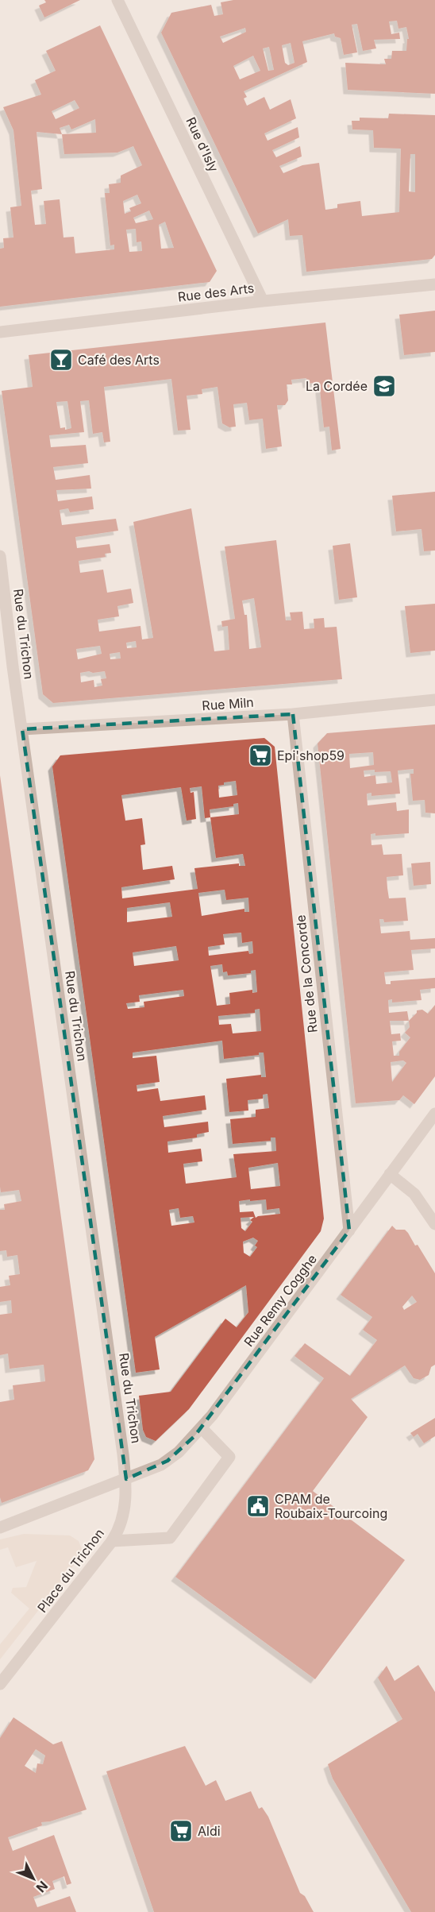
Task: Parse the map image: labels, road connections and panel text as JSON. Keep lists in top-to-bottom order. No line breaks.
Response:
{"streets":{"street":["Rue d'Isly","Rue des Arts","Rue du Trichon","Rue Miln","Rue de la Concorde","Rue Remy Cogghe","Place du Trichon"]},"crossings":[["Rue d'Isly","Rue des Arts"],["Rue du Trichon","Rue Miln"],["Rue du Trichon","Rue Remy Cogghe"],["Rue du Trichon","Place du Trichon"],["Rue Miln","Rue de la Concorde"],["Rue de la Concorde","Rue Remy Cogghe"],["Rue Remy Cogghe","Place du Trichon"]],"places":{"bar":["Café des Arts"],"school or university":["La Cordée"],"supermarket":["Epi'shop59","Aldi"],"public building":["CPAM de Roubaix-Tourcoing"]},"north":"bottom right"}
